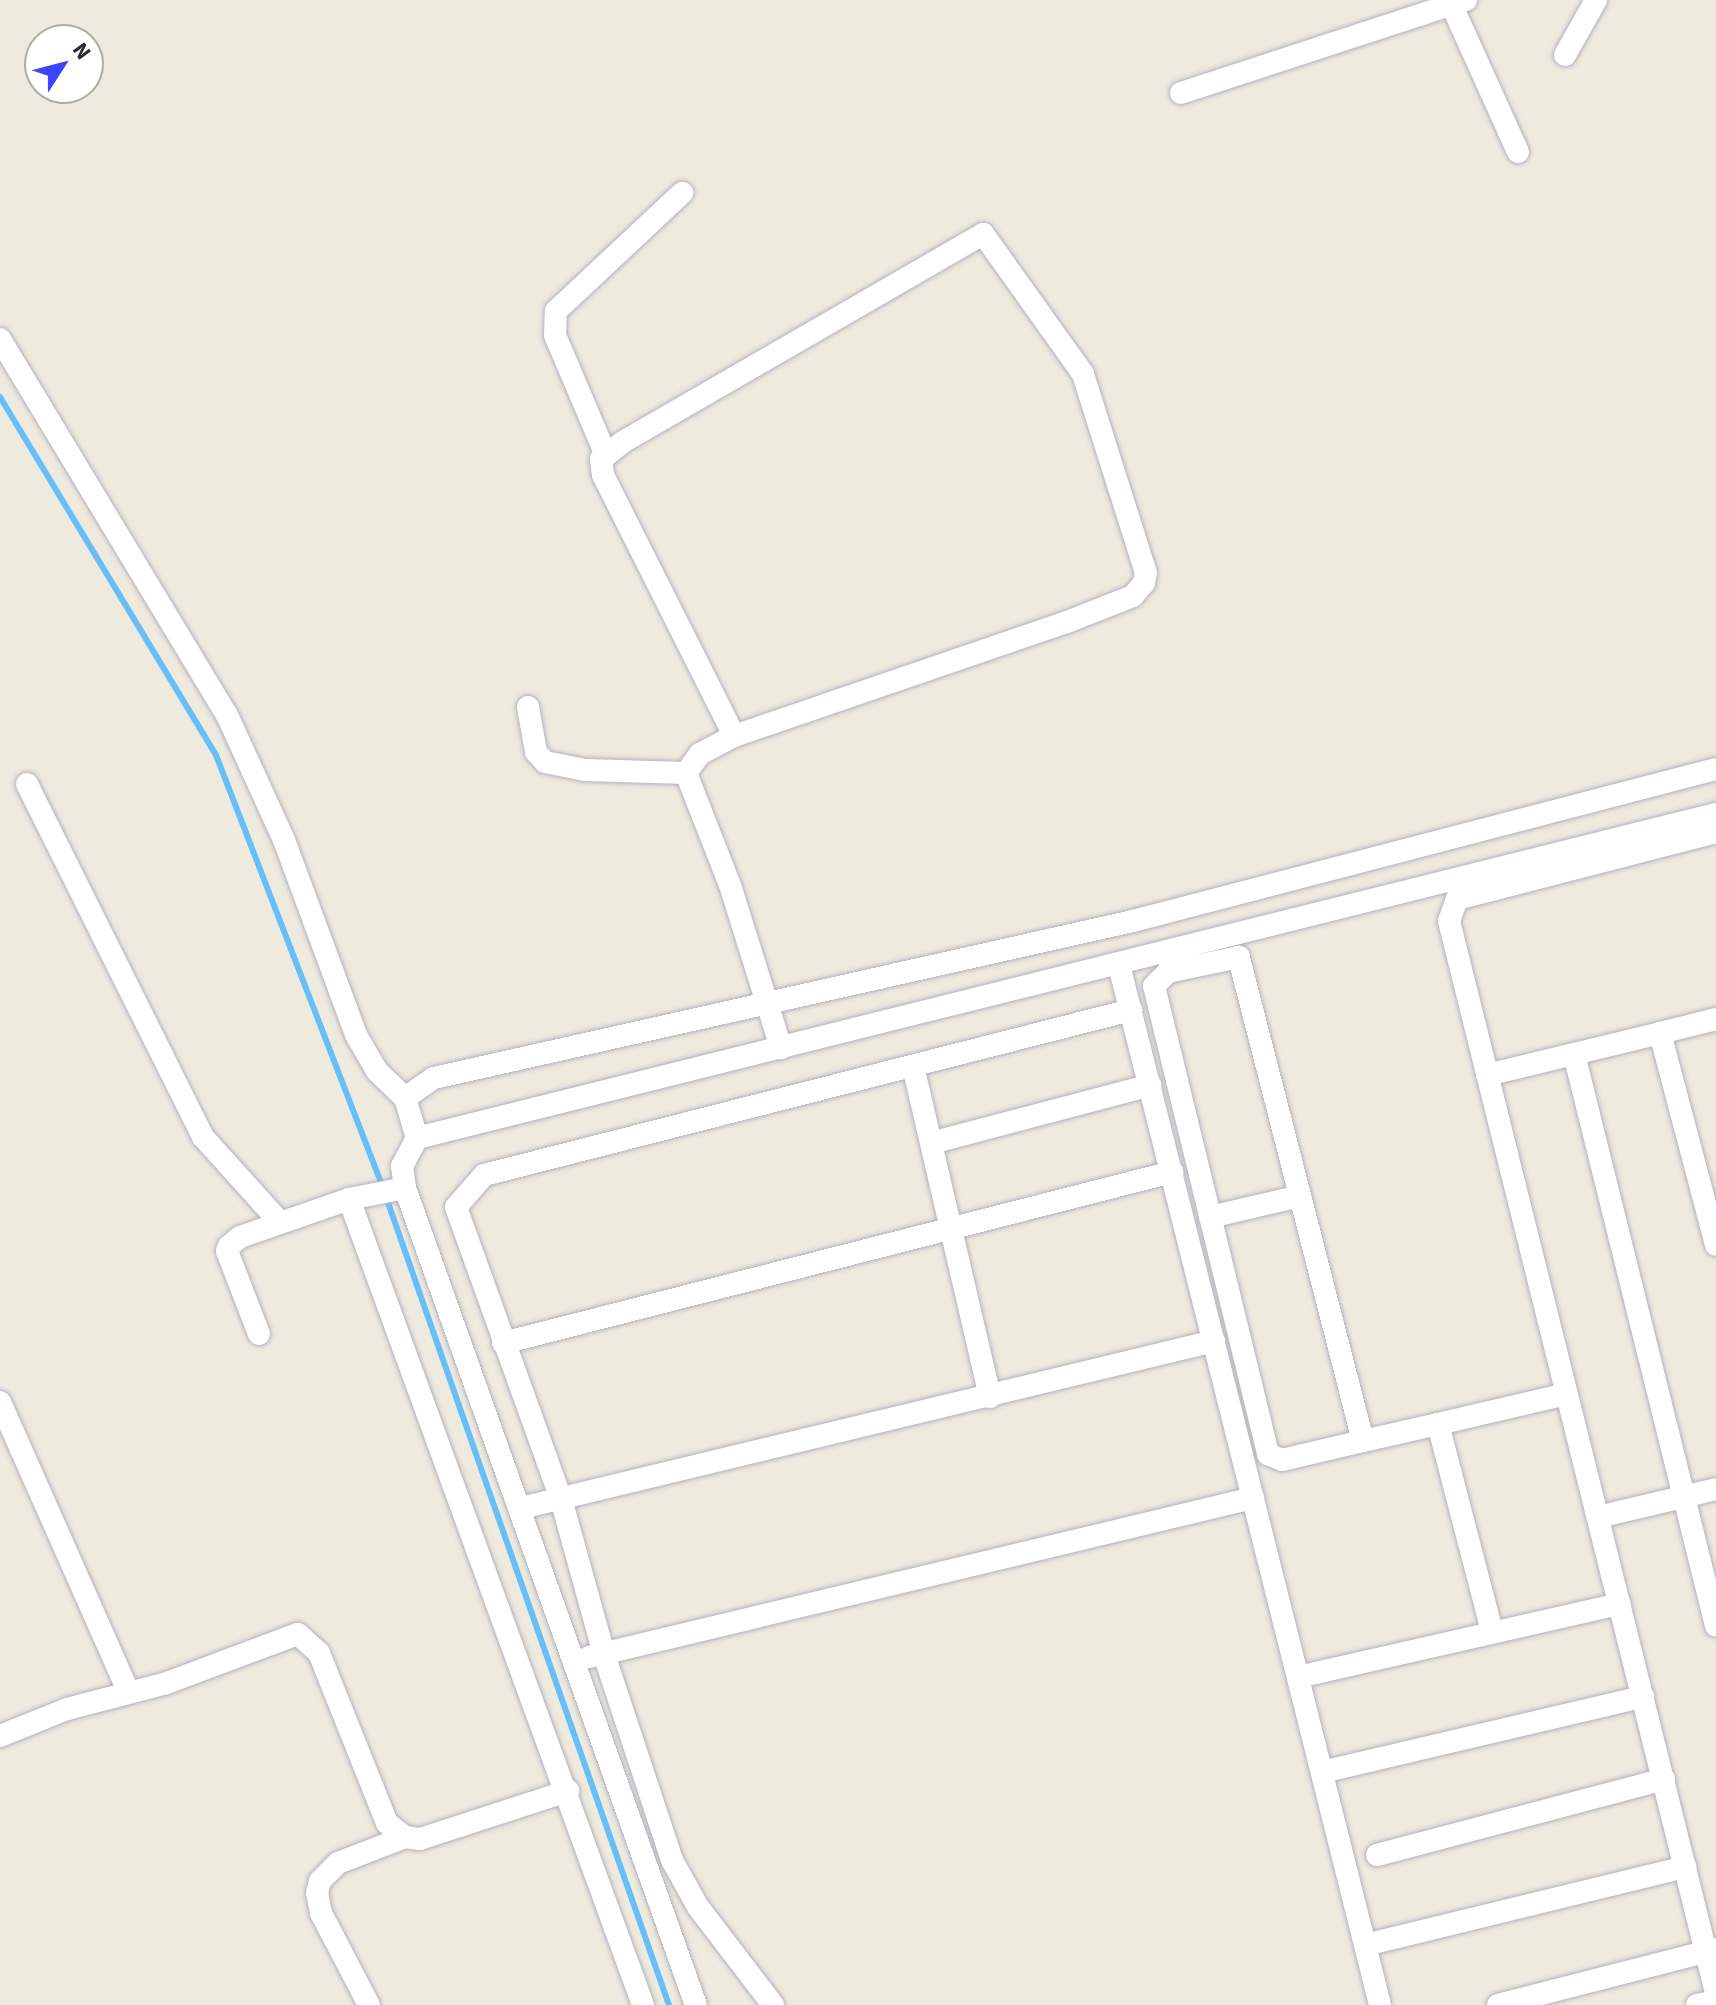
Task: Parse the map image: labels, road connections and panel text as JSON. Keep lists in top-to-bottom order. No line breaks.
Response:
{"north":"top right"}
